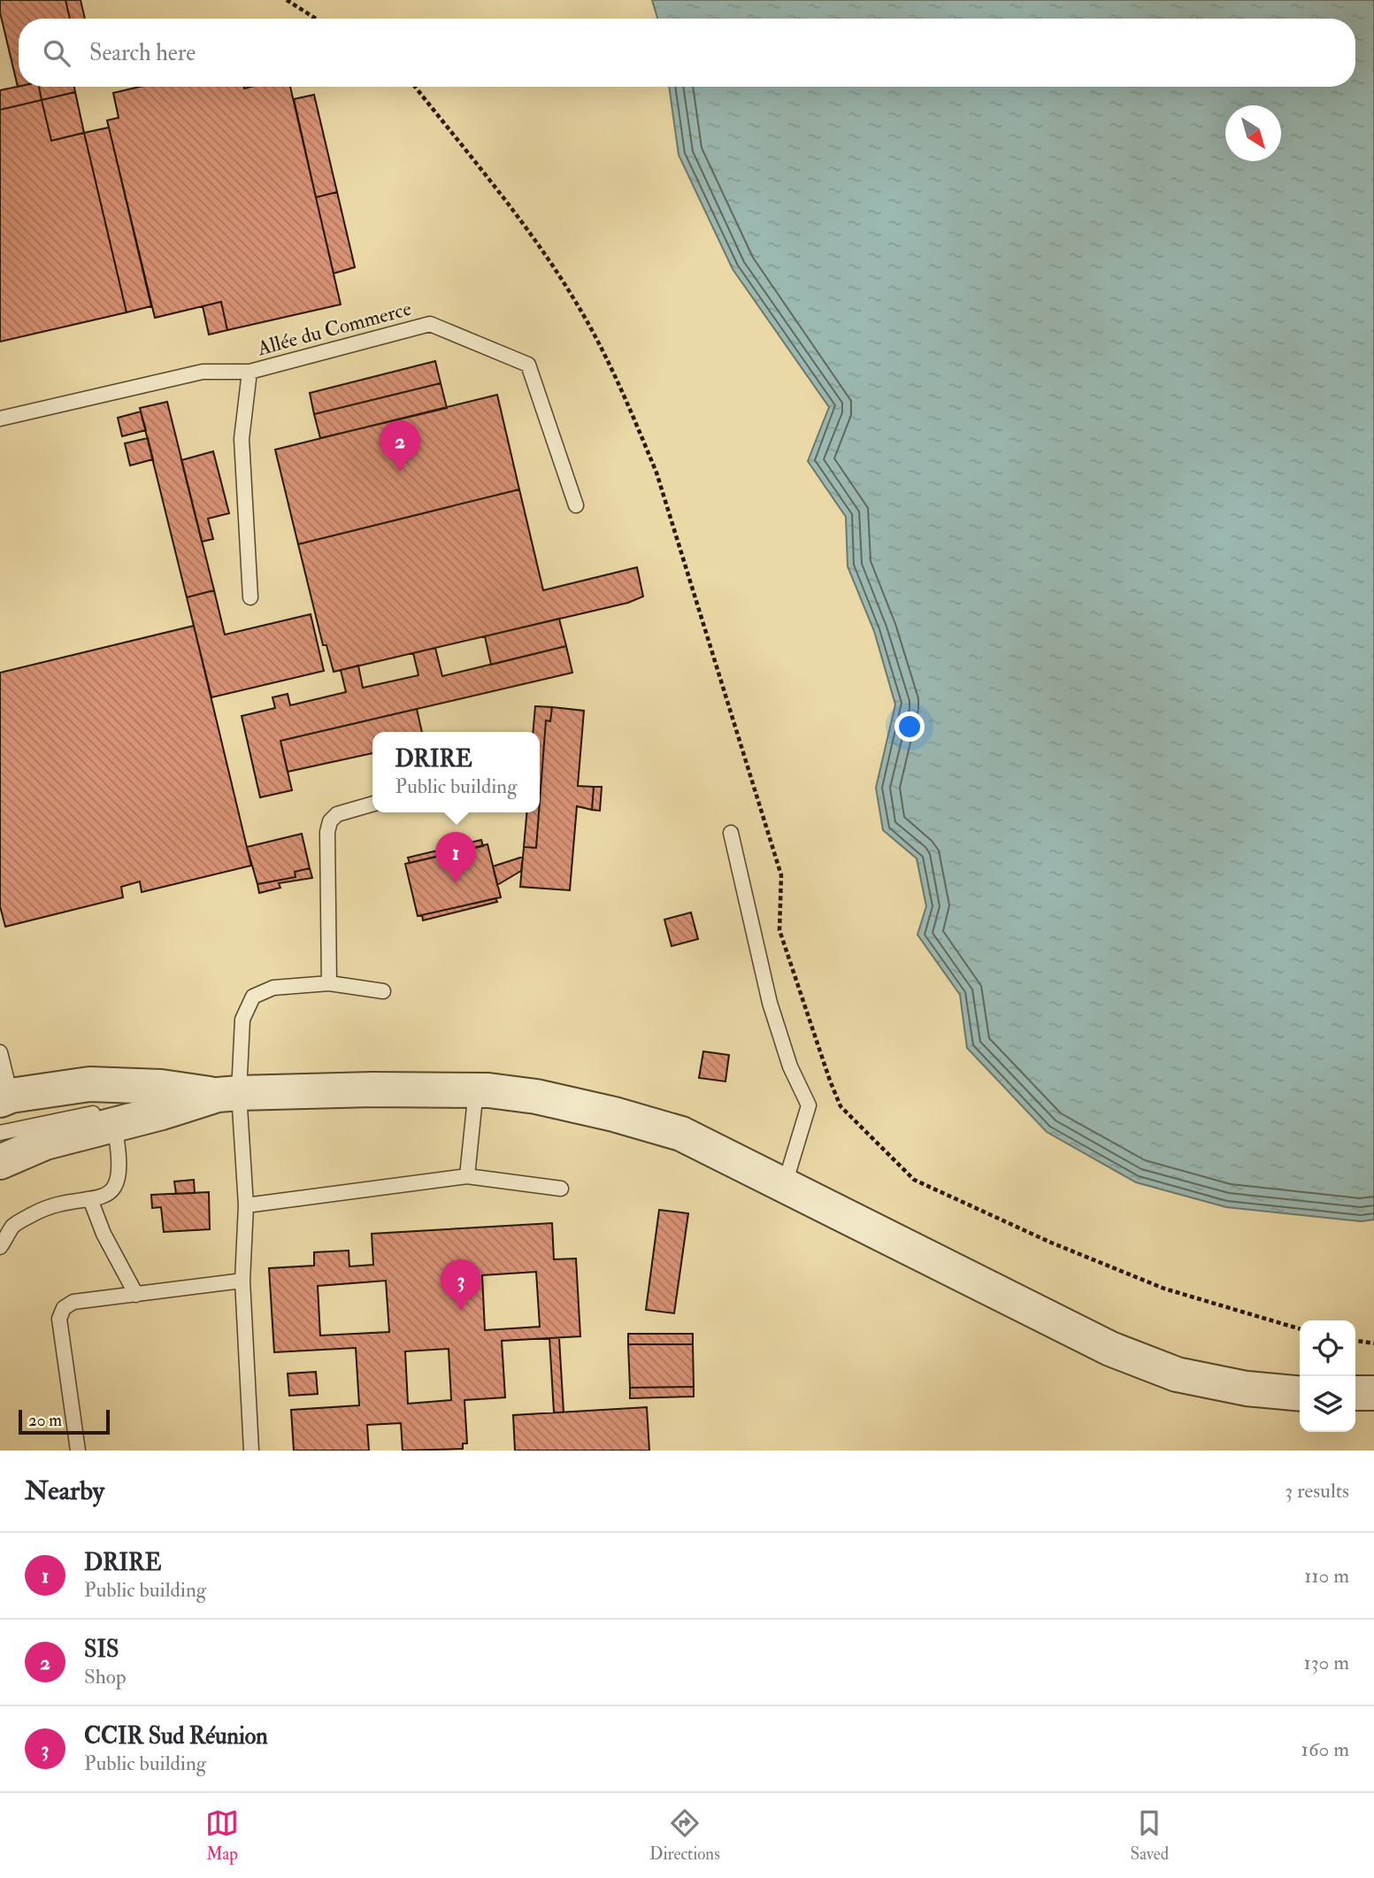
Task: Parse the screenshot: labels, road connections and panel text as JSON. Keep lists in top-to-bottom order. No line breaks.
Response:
{"streets":{"lane":["Allée du Commerce"]},"scale_bar":"20 m","north":"bottom right","page":{"search":"Search here","pins":["2","1","3"],"popup":["DRIRE","Public building"],"scale":"20 m","heading":["Nearby","3 results"],"list":[{"mark":"1","name":"DRIRE","note":"Public building","value":"110 m"},{"mark":"2","name":"SIS","note":"Shop","value":"130 m"},{"mark":"3","name":"CCIR Sud Réunion","note":"Public building","value":"160 m"}],"nav":["Map","Directions","Saved"]}}
